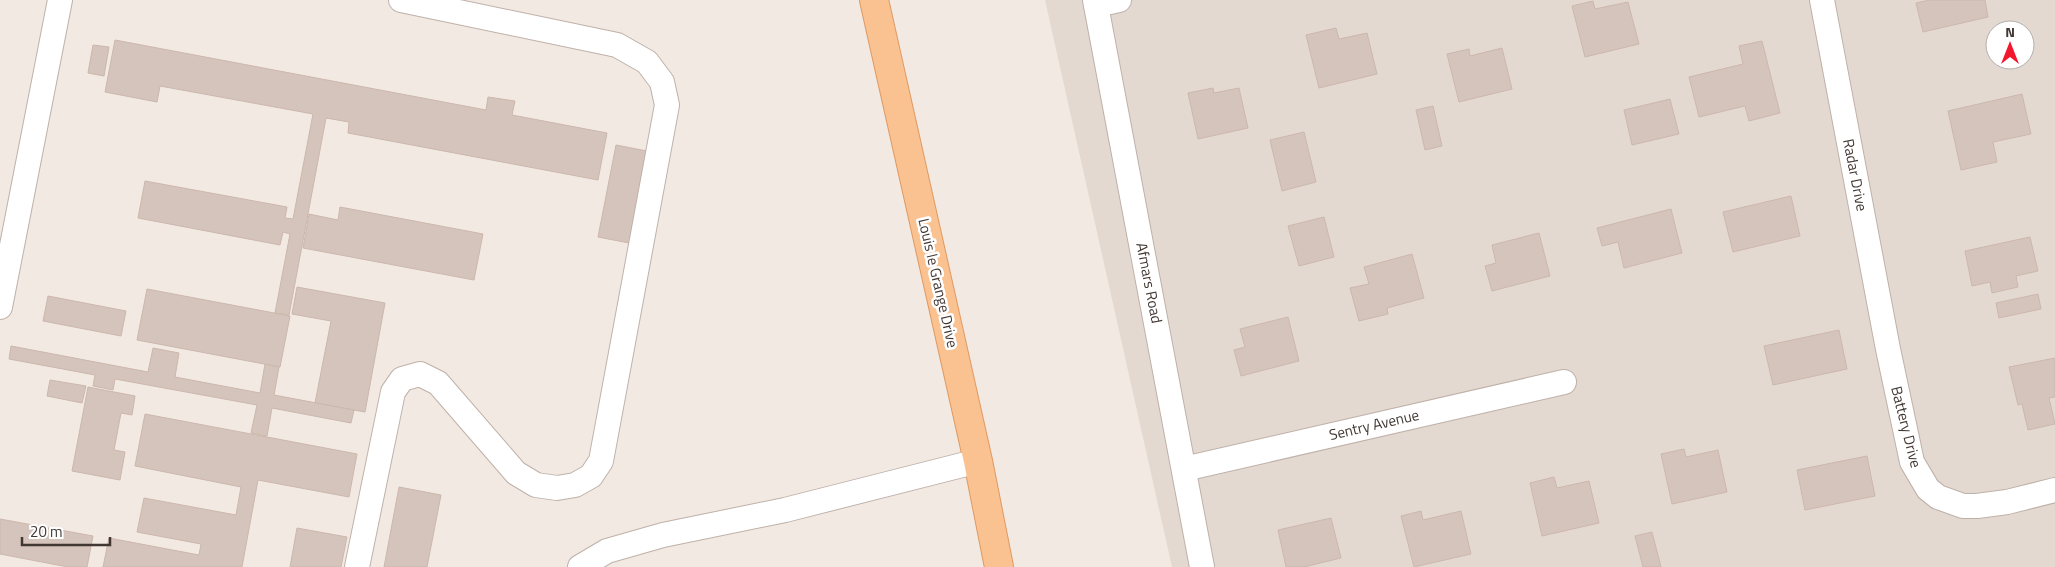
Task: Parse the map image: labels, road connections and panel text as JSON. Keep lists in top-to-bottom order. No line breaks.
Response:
{"streets":{"main road":["Louis le Grange Drive"],"street":["Radar Drive","Afmars Road","Sentry Avenue","Battery Drive"]},"crossings":[["Radar Drive","Battery Drive"],["Afmars Road","Sentry Avenue"]],"scale_bar":"20 m","north":"top"}
